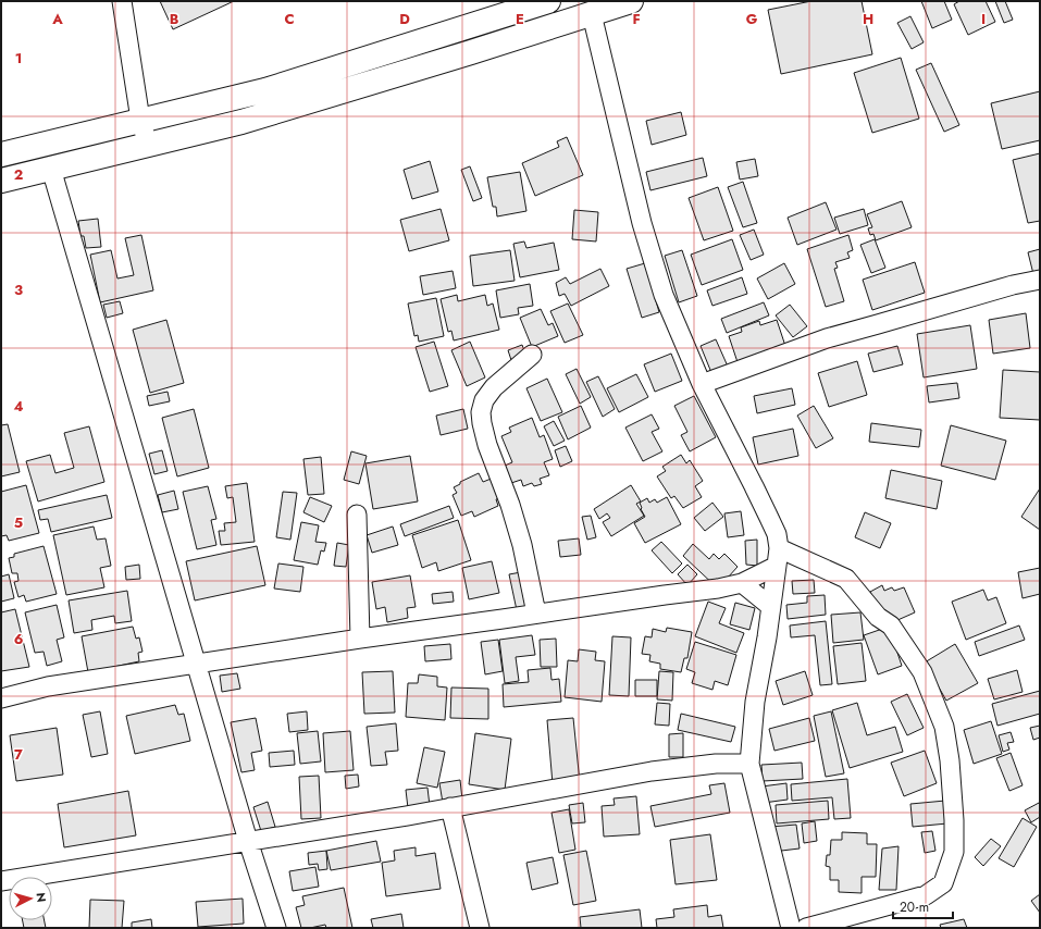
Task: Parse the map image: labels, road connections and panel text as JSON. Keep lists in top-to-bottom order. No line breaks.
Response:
{"scale_bar":"20 m","north":"right","grid":{"columns":["A","B","C","D","E","F","G","H","I"],"rows":["1","2","3","4","5","6","7"]}}
